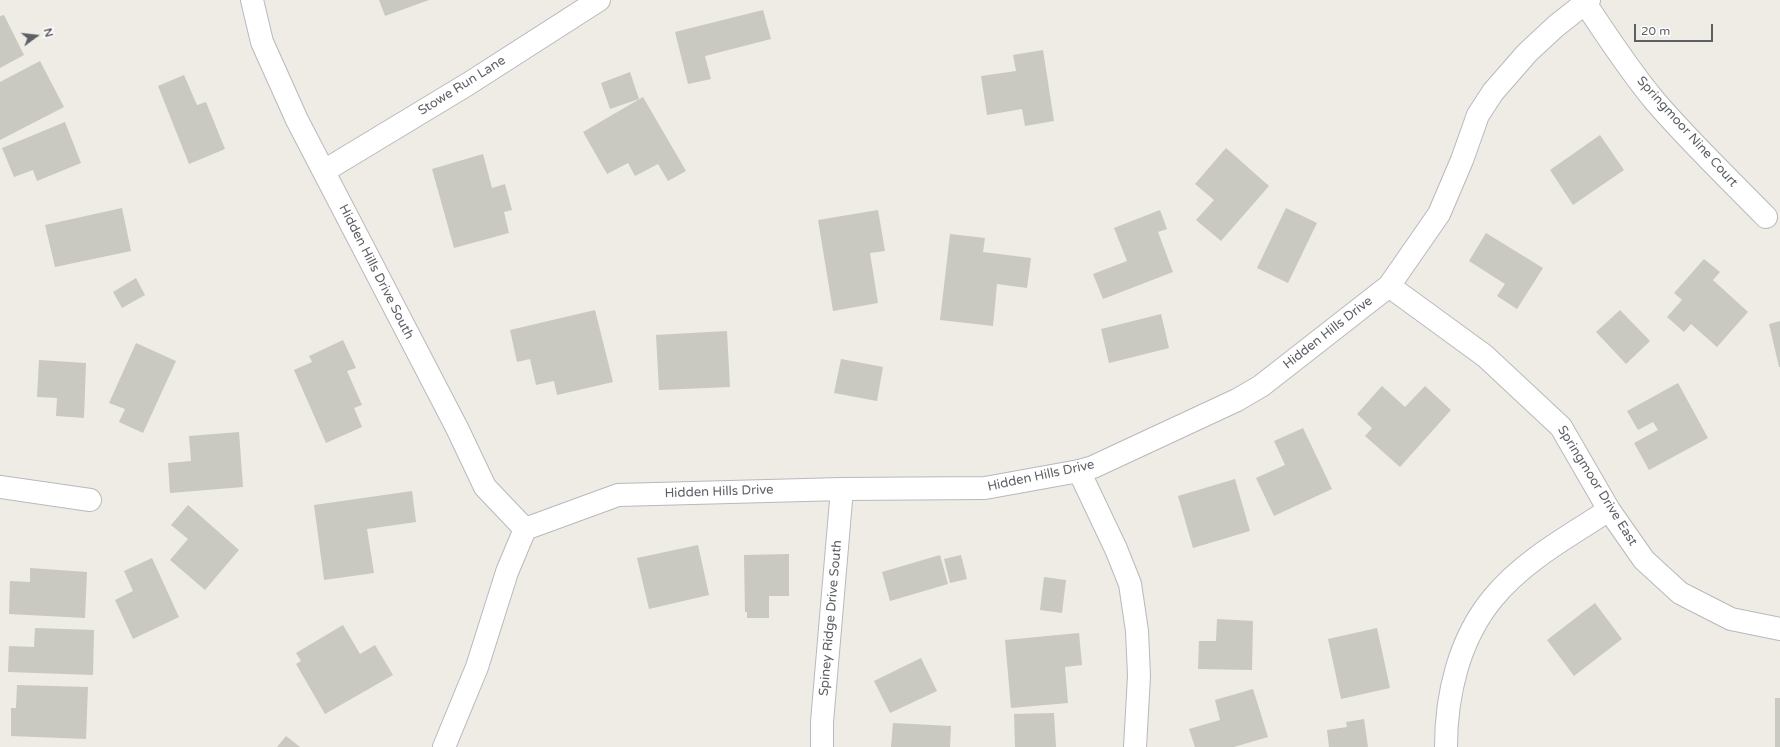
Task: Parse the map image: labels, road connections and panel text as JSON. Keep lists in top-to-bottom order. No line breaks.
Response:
{"streets":{"street":["Stowe Run Lane","Springmoor Nine Court","Hidden Hills Drive South","Hidden Hills Drive","Springmoor Drive East","Spiney Ridge Drive South"]},"crossings":[["Stowe Run Lane","Hidden Hills Drive South"],["Springmoor Nine Court","Hidden Hills Drive"],["Hidden Hills Drive South","Hidden Hills Drive"],["Hidden Hills Drive","Springmoor Drive East"],["Hidden Hills Drive","Spiney Ridge Drive South"]],"scale_bar":"20 m","north":"right"}
